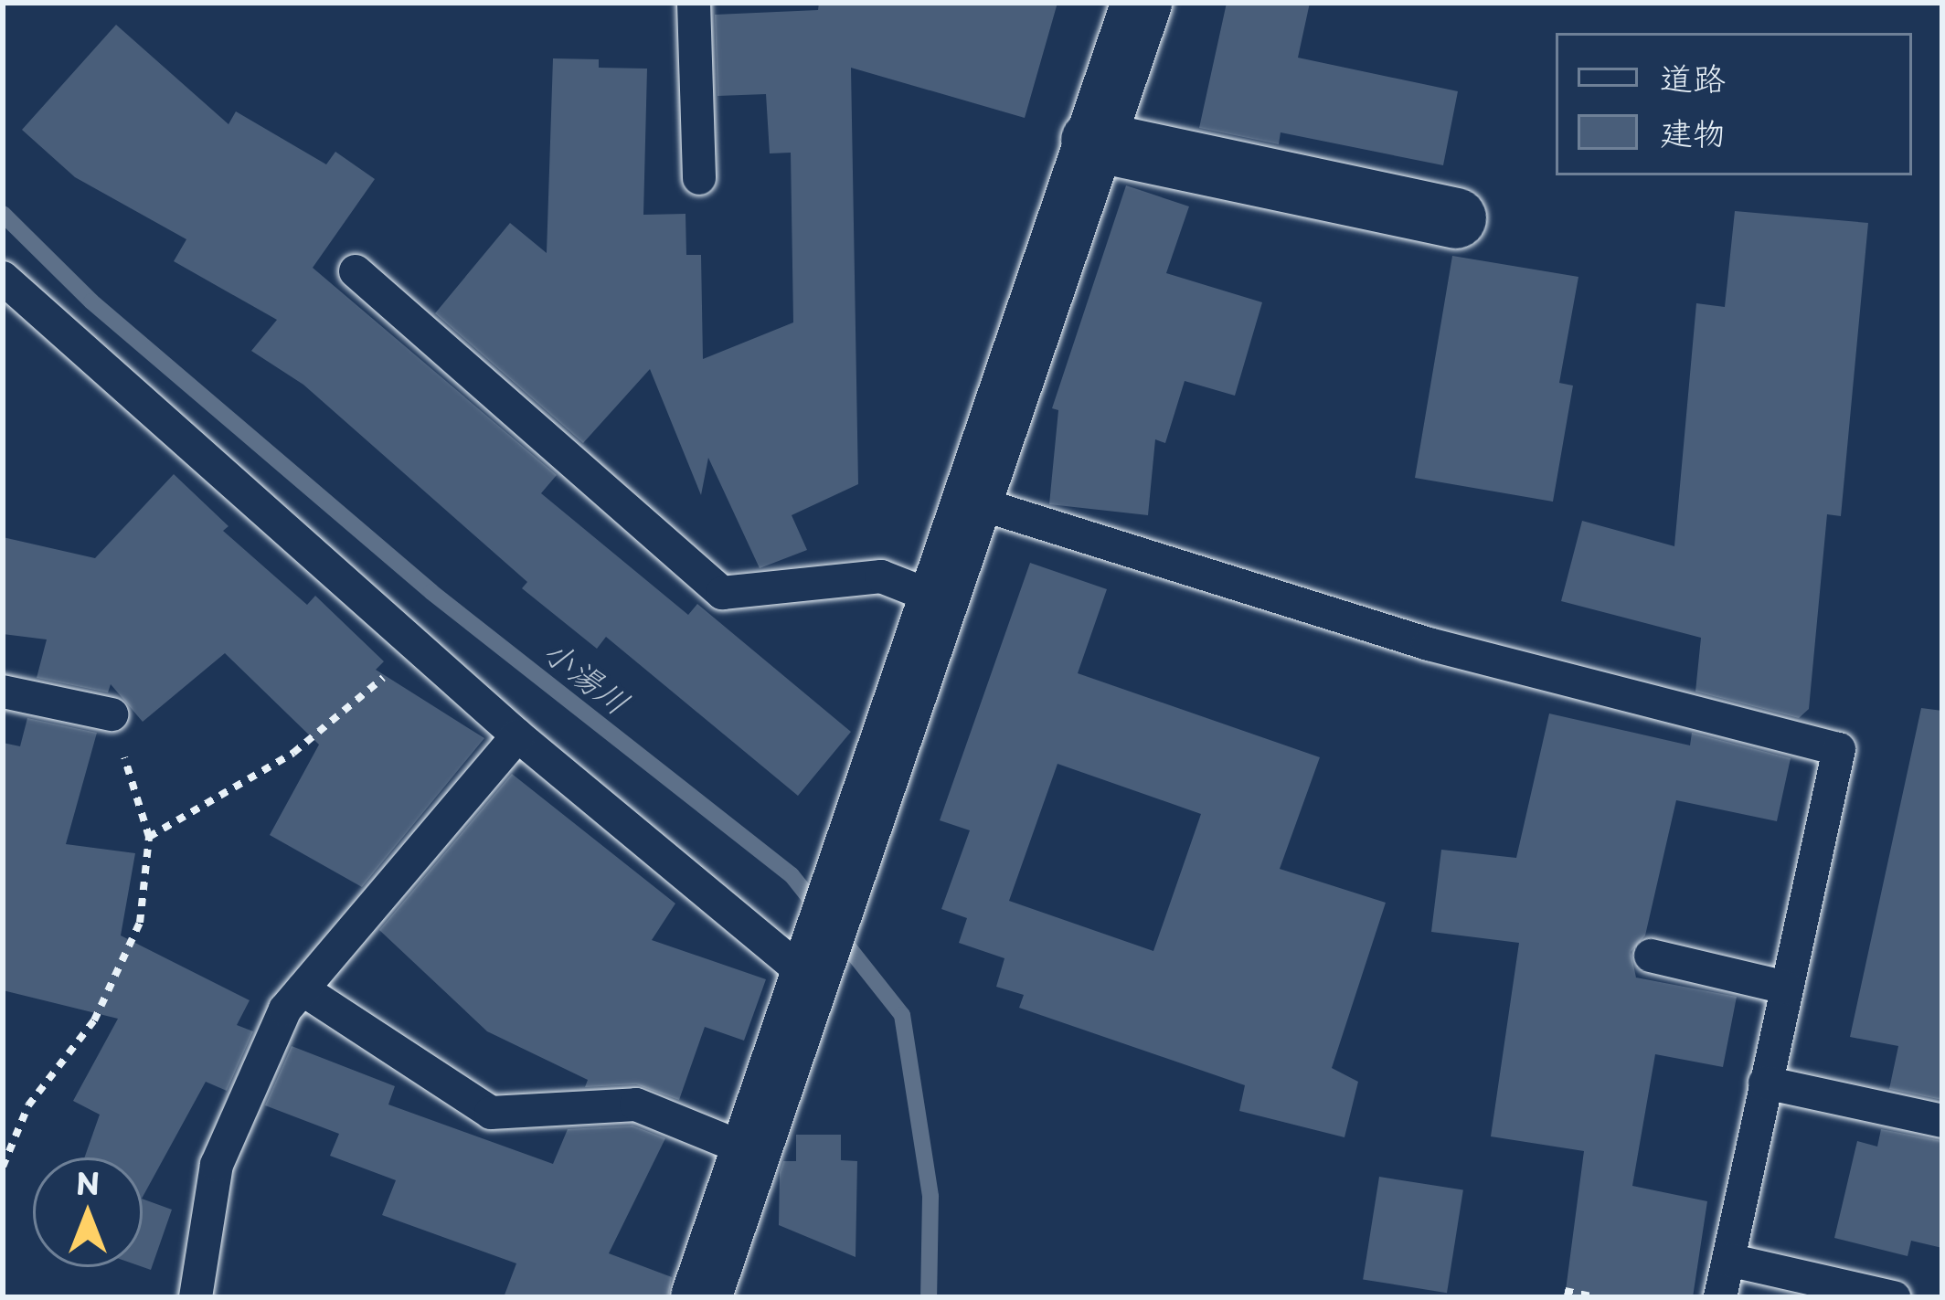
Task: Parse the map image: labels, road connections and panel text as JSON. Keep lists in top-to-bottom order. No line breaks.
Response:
{"water":["小湯川"],"legend":["道路","建物"],"north":"top"}
